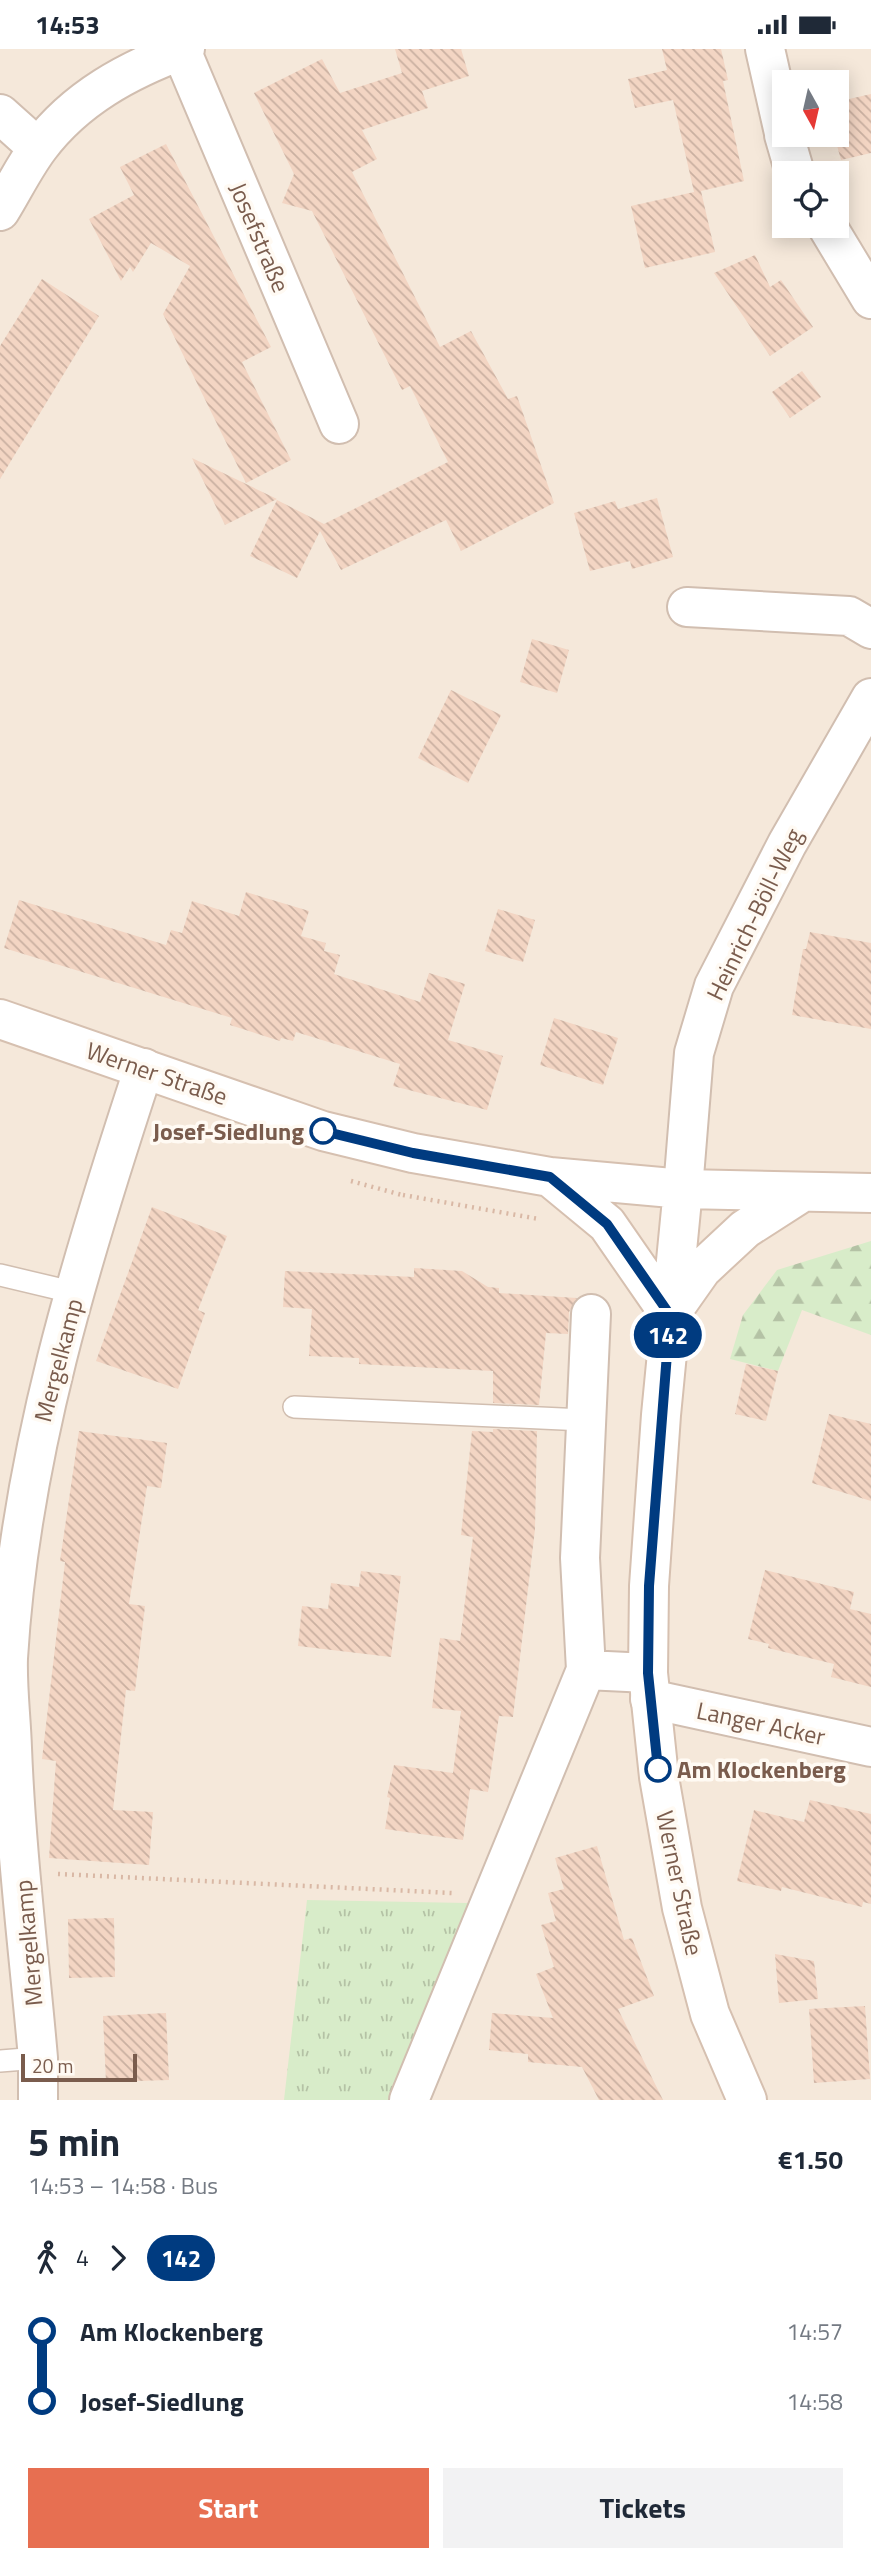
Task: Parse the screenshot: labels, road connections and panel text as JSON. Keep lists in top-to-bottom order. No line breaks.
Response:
{"streets":{"street":["Josefstraße","Heinrich-Böll-Weg","Werner Straße","Mergelkamp","Langer Acker"]},"crossings":[["Heinrich-Böll-Weg","Werner Straße"],["Werner Straße","Mergelkamp"],["Werner Straße","Langer Acker"]],"places":["Josef-Siedlung","Am Klockenberg"],"lines":["bus line 142"],"scale_bar":"20 m","north":"bottom","page":{"status":"14:53","on_map":"142","scale":"20 m","heading":["5 min","14:53 – 14:58 · Bus","€1.50"],"legs":["4","142"],"list":[{"name":"Am Klockenberg","value":"14:57"},{"name":"Josef-Siedlung","value":"14:58"}],"buttons":["Start","Tickets"]}}
